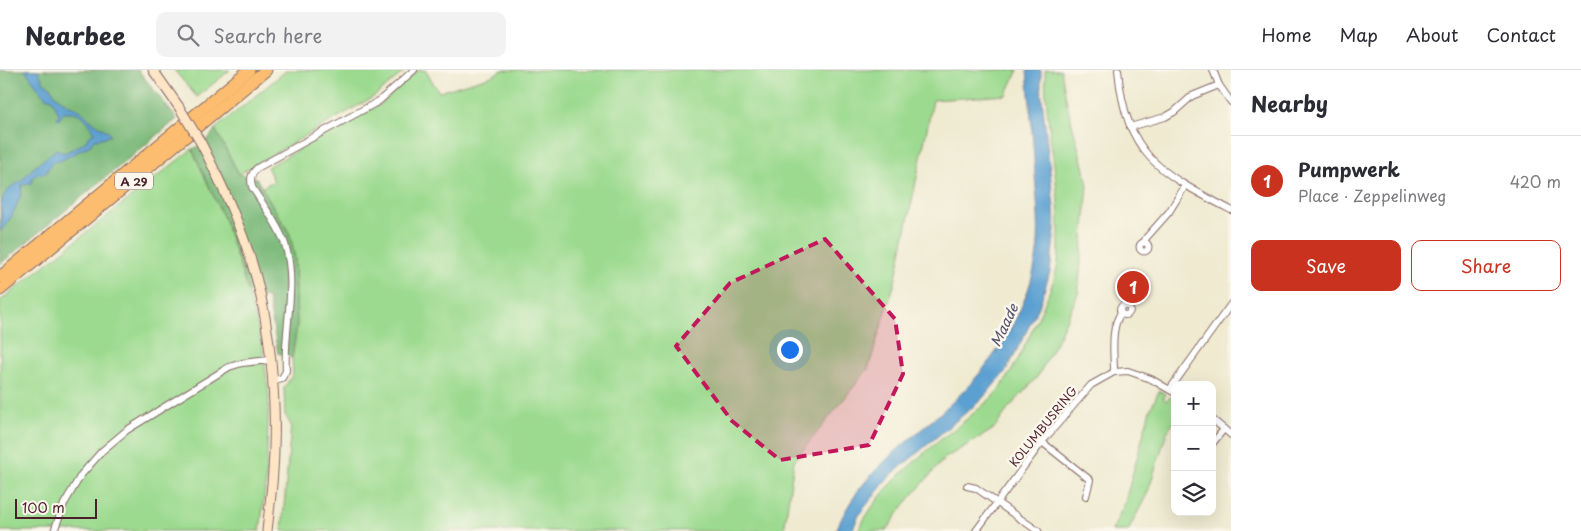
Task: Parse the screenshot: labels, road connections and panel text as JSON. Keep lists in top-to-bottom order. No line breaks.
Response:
{"streets":{"highway":["A 29"],"street":["KOLUMBUSRING"]},"water":["Maade"],"scale_bar":"100 m","page":{"header":"Nearbee","search":"Search here","nav":["Home","Map","About","Contact"],"heading":"Nearby","list":[{"mark":"1","name":"Pumpwerk","note":"Place · Zeppelinweg","value":"420 m"}],"buttons":["Save","Share"],"pins":"1","map_buttons":["+","−"],"scale":"100 m"}}
